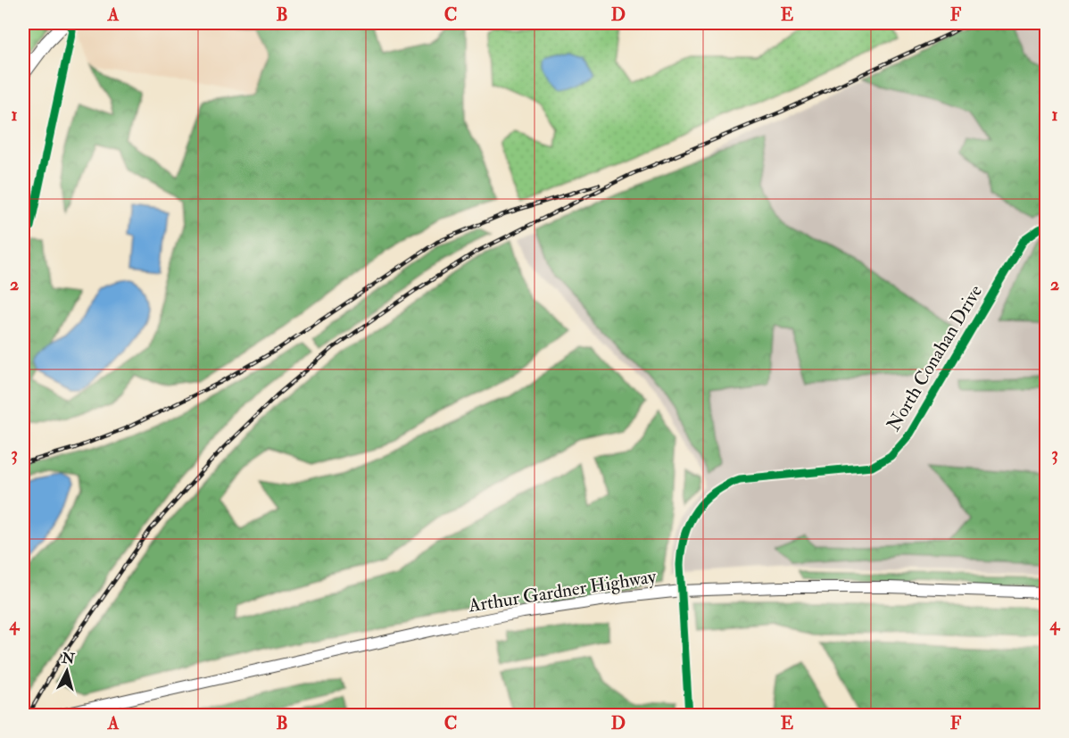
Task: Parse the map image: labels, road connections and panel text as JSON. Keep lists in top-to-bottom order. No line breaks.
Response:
{"streets":{"main road":["Arthur Gardner Highway"],"street":["North Conahan Drive"]},"crossings":[["North Conahan Drive","Arthur Gardner Highway"]],"north":"top","grid":{"columns":["A","B","C","D","E","F"],"rows":["1","2","3","4"]}}
